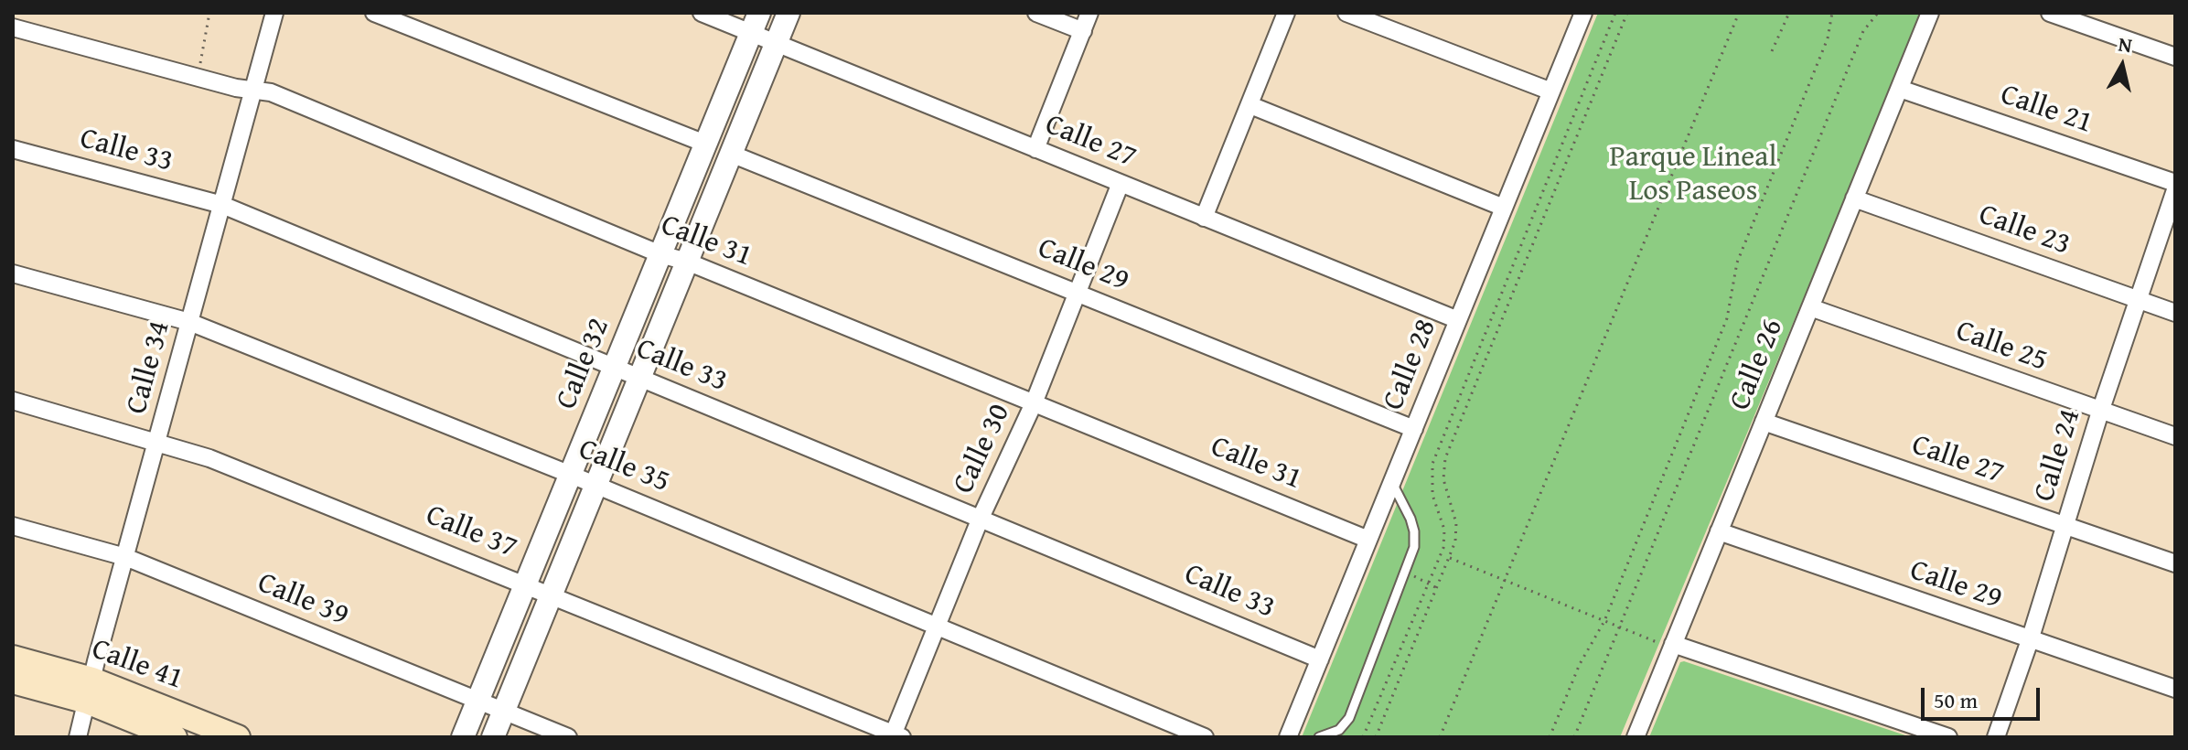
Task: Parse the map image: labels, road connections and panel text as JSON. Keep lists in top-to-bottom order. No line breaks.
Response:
{"streets":{"main road":["Calle 41"],"street":["Calle 21","Calle 27","Calle 33","Calle 23","Calle 31","Calle 29","Calle 25","Calle 32","Calle 28","Calle 26","Calle 34","Calle 30","Calle 24","Calle 35","Calle 37","Calle 39"]},"crossings":[["Calle 21","Calle 26"],["Calle 27","Calle 32"],["Calle 27","Calle 28"],["Calle 27","Calle 26"],["Calle 27","Calle 30"],["Calle 27","Calle 24"],["Calle 33","Calle 32"],["Calle 33","Calle 28"],["Calle 33","Calle 34"],["Calle 33","Calle 30"],["Calle 23","Calle 26"],["Calle 23","Calle 24"],["Calle 31","Calle 32"],["Calle 31","Calle 28"],["Calle 31","Calle 34"],["Calle 31","Calle 30"],["Calle 29","Calle 32"],["Calle 29","Calle 28"],["Calle 29","Calle 26"],["Calle 29","Calle 30"],["Calle 29","Calle 24"],["Calle 25","Calle 26"],["Calle 25","Calle 24"],["Calle 32","Calle 35"],["Calle 32","Calle 37"],["Calle 32","Calle 39"],["Calle 34","Calle 35"],["Calle 34","Calle 37"],["Calle 34","Calle 39"],["Calle 34","Calle 41"],["Calle 30","Calle 35"],["Calle 30","Calle 37"]],"parks":["Parque Lineal Los Paseos"],"scale_bar":"50 m","north":"top"}
